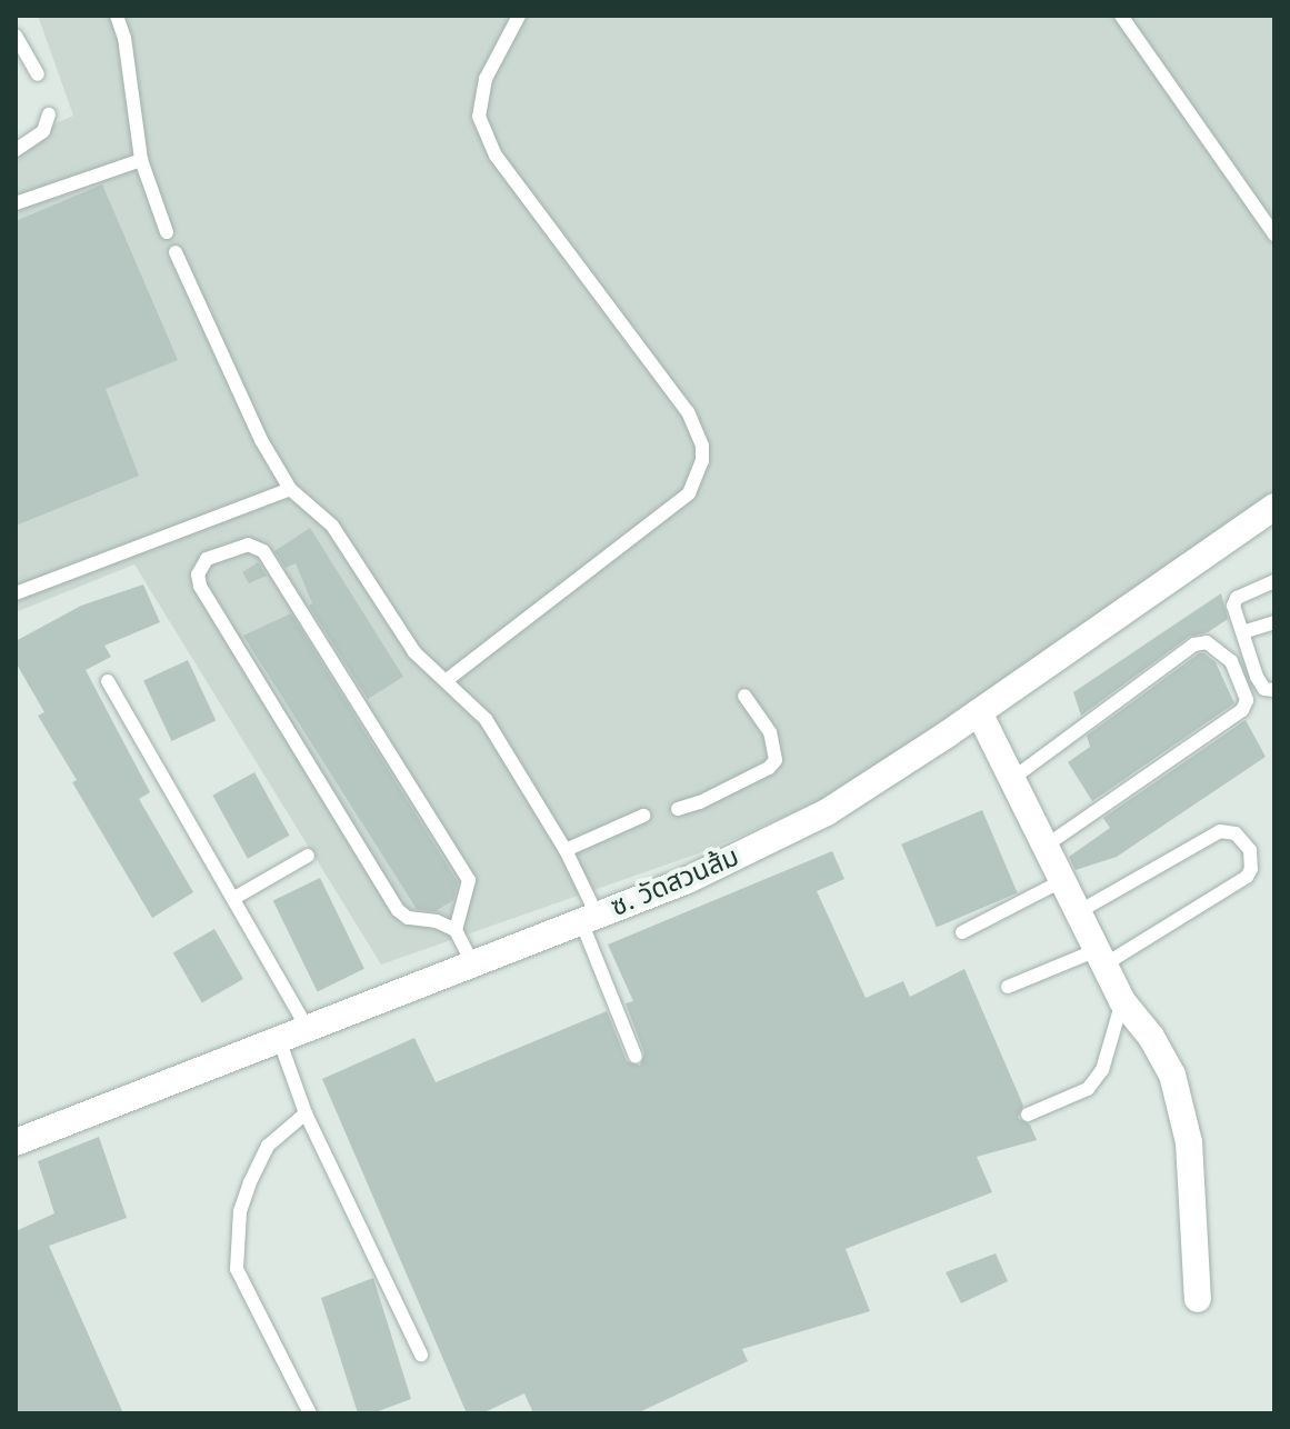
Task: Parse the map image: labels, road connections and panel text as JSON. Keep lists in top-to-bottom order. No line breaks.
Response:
{"streets":{"street":["ซ. วัดสวนส้ม"]}}
